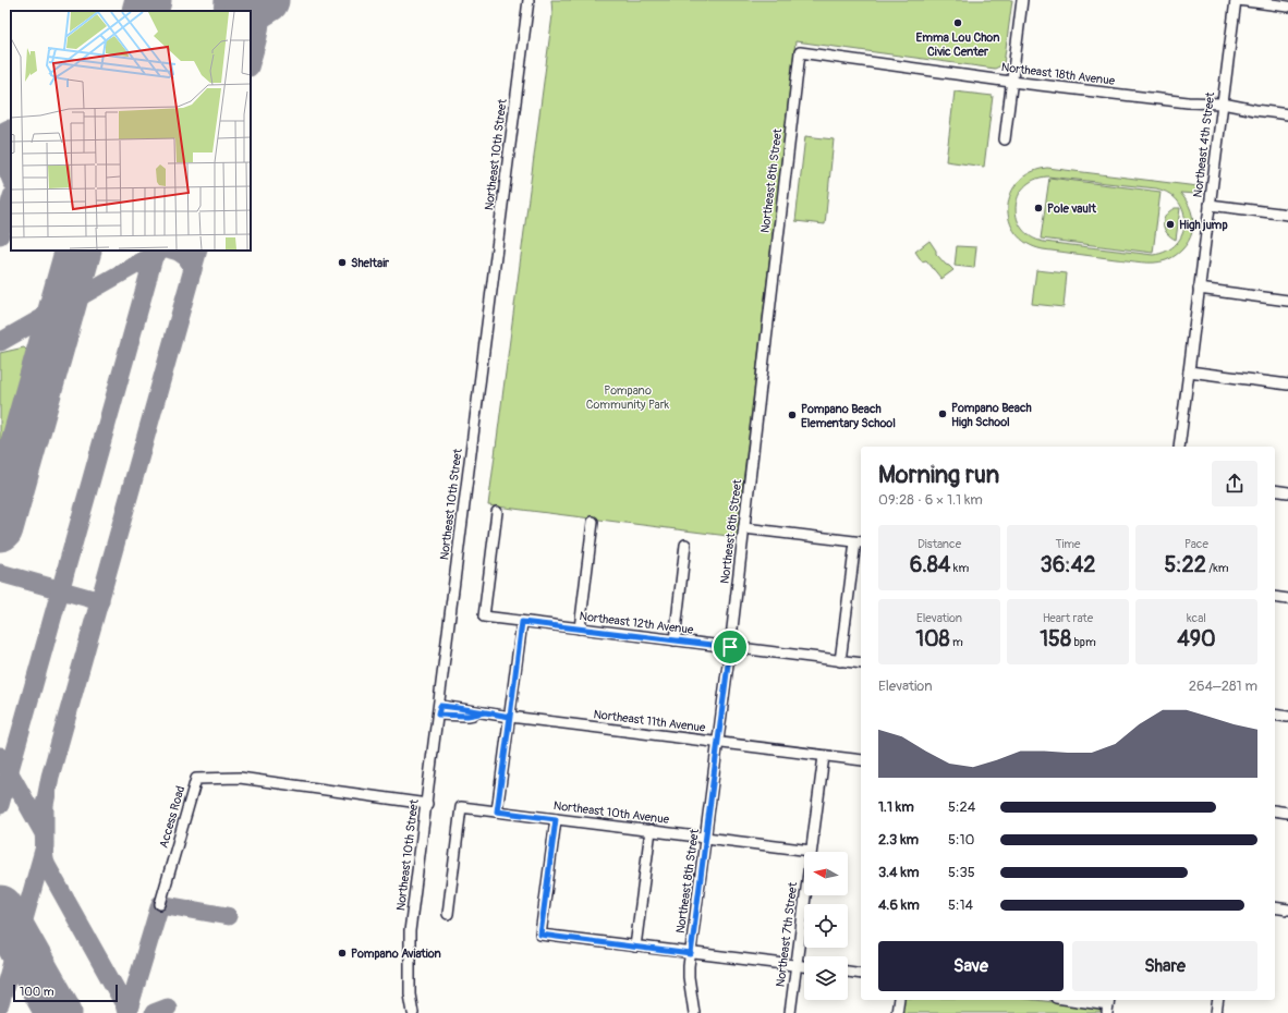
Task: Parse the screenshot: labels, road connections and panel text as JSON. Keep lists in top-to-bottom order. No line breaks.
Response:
{"streets":{"street":["Northeast 18th Avenue","Northeast 4th Street","Northeast 10th Street","Northeast 8th Street","Northeast 12th Avenue","Northeast 11th Avenue","Northeast 10th Avenue","Access Road","Northeast 7th Street"]},"crossings":[["Northeast 18th Avenue","Northeast 4th Street"],["Northeast 18th Avenue","Northeast 8th Street"],["Northeast 10th Street","Northeast 11th Avenue"],["Northeast 10th Street","Access Road"],["Northeast 8th Street","Northeast 12th Avenue"],["Northeast 8th Street","Northeast 11th Avenue"],["Northeast 8th Street","Northeast 10th Avenue"],["Northeast 11th Avenue","Northeast 7th Street"],["Northeast 10th Avenue","Northeast 7th Street"]],"parks":["Pompano Community Park"],"places":["Emma Lou Chon Civic Center","Pole vault","High jump","Sheltair","Pompano Beach High School","Pompano Beach Elementary School","Pompano Aviation"],"scale_bar":"100 m","north":"left","page":{"heading":["Morning run","09:28 · 6 × 1.1 km"],"stats":[["Distance","6.84 km"],["Time","36:42"],["Pace","5:22 /km"],["Elevation","108 m"],["Heart rate","158 bpm"],["kcal","490"]],"chart":["Elevation","264–281 m"],"list":[{"name":"1.1 km","note":"5:24"},{"name":"2.3 km","note":"5:10"},{"name":"3.4 km","note":"5:35"},{"name":"4.6 km","note":"5:14"}],"buttons":["Save","Share"],"scale":"100 m"}}
